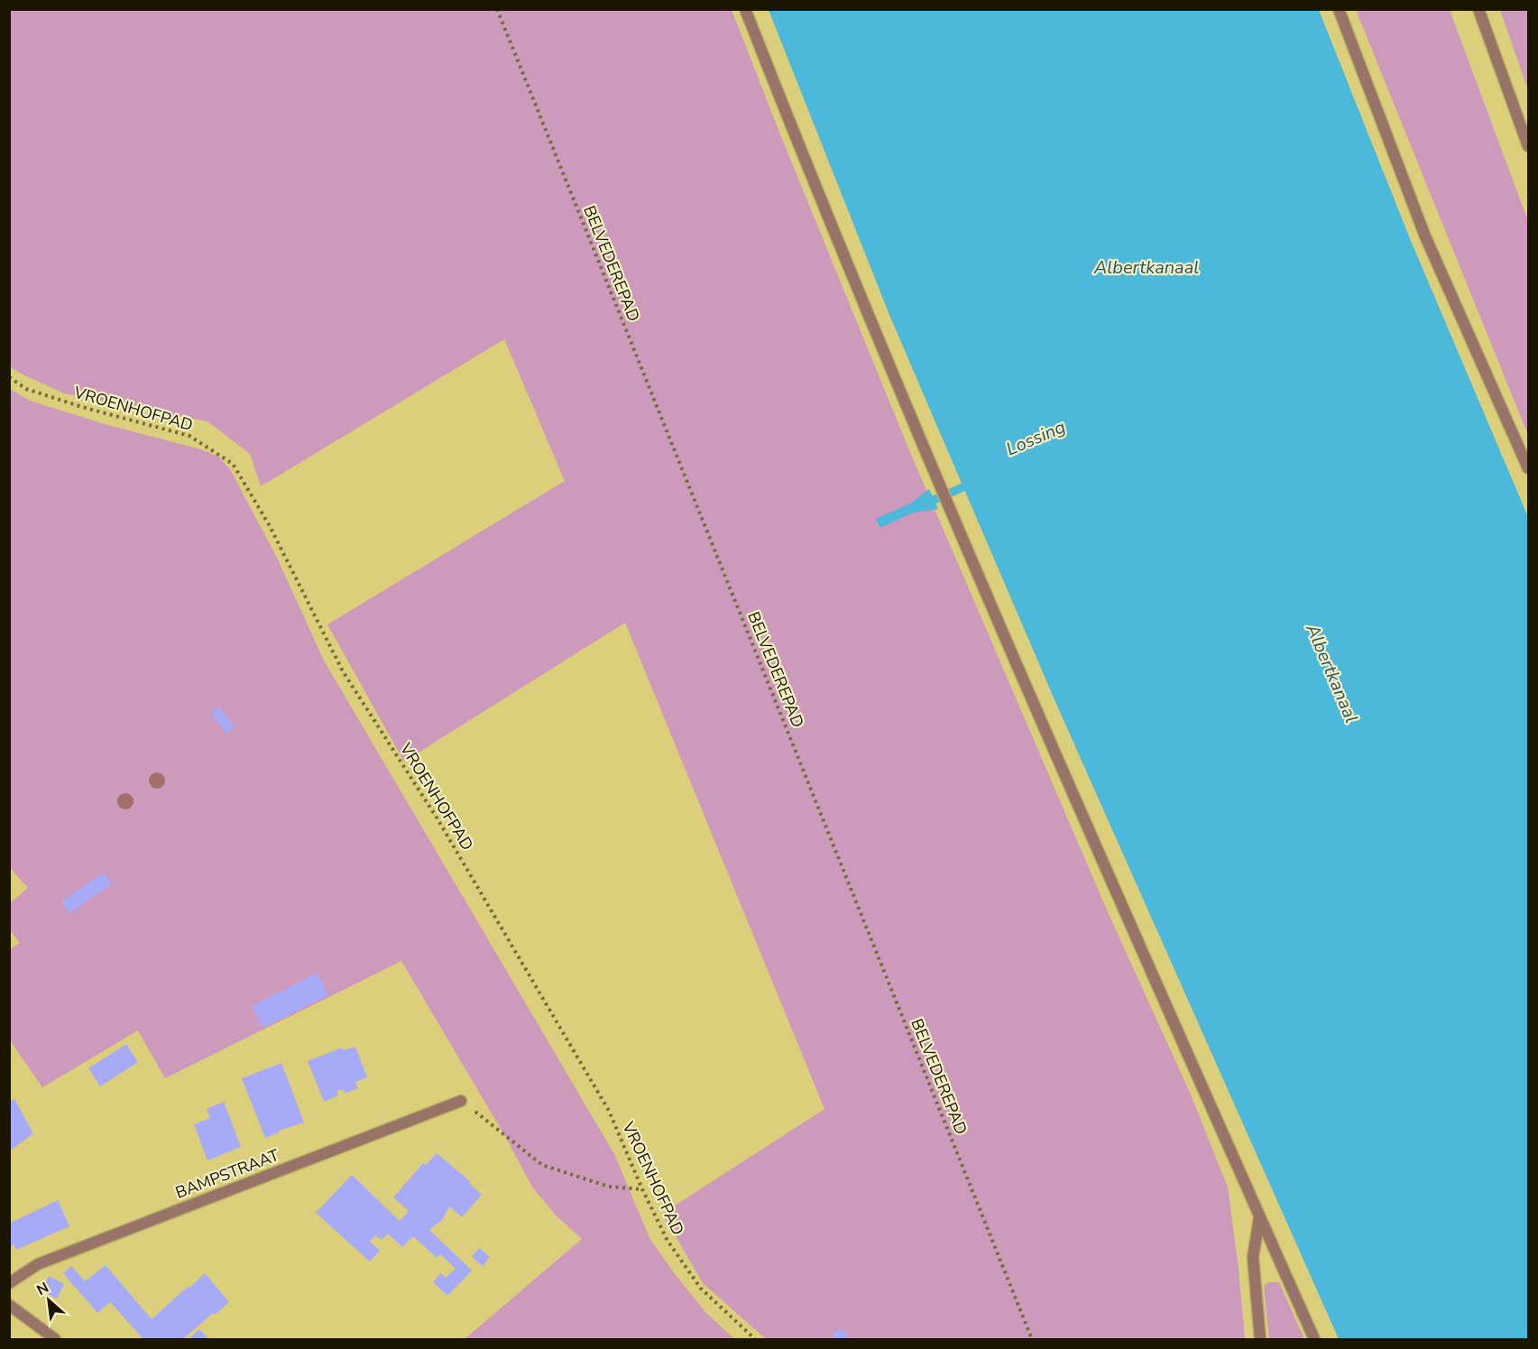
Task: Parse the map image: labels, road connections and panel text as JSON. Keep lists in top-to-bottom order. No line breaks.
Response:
{"streets":{"street":["BAMPSTRAAT"],"path":["BELVEDEREPAD","VROENHOFPAD"]},"water":["Albertkanaal","Lossing"],"north":"top left"}
